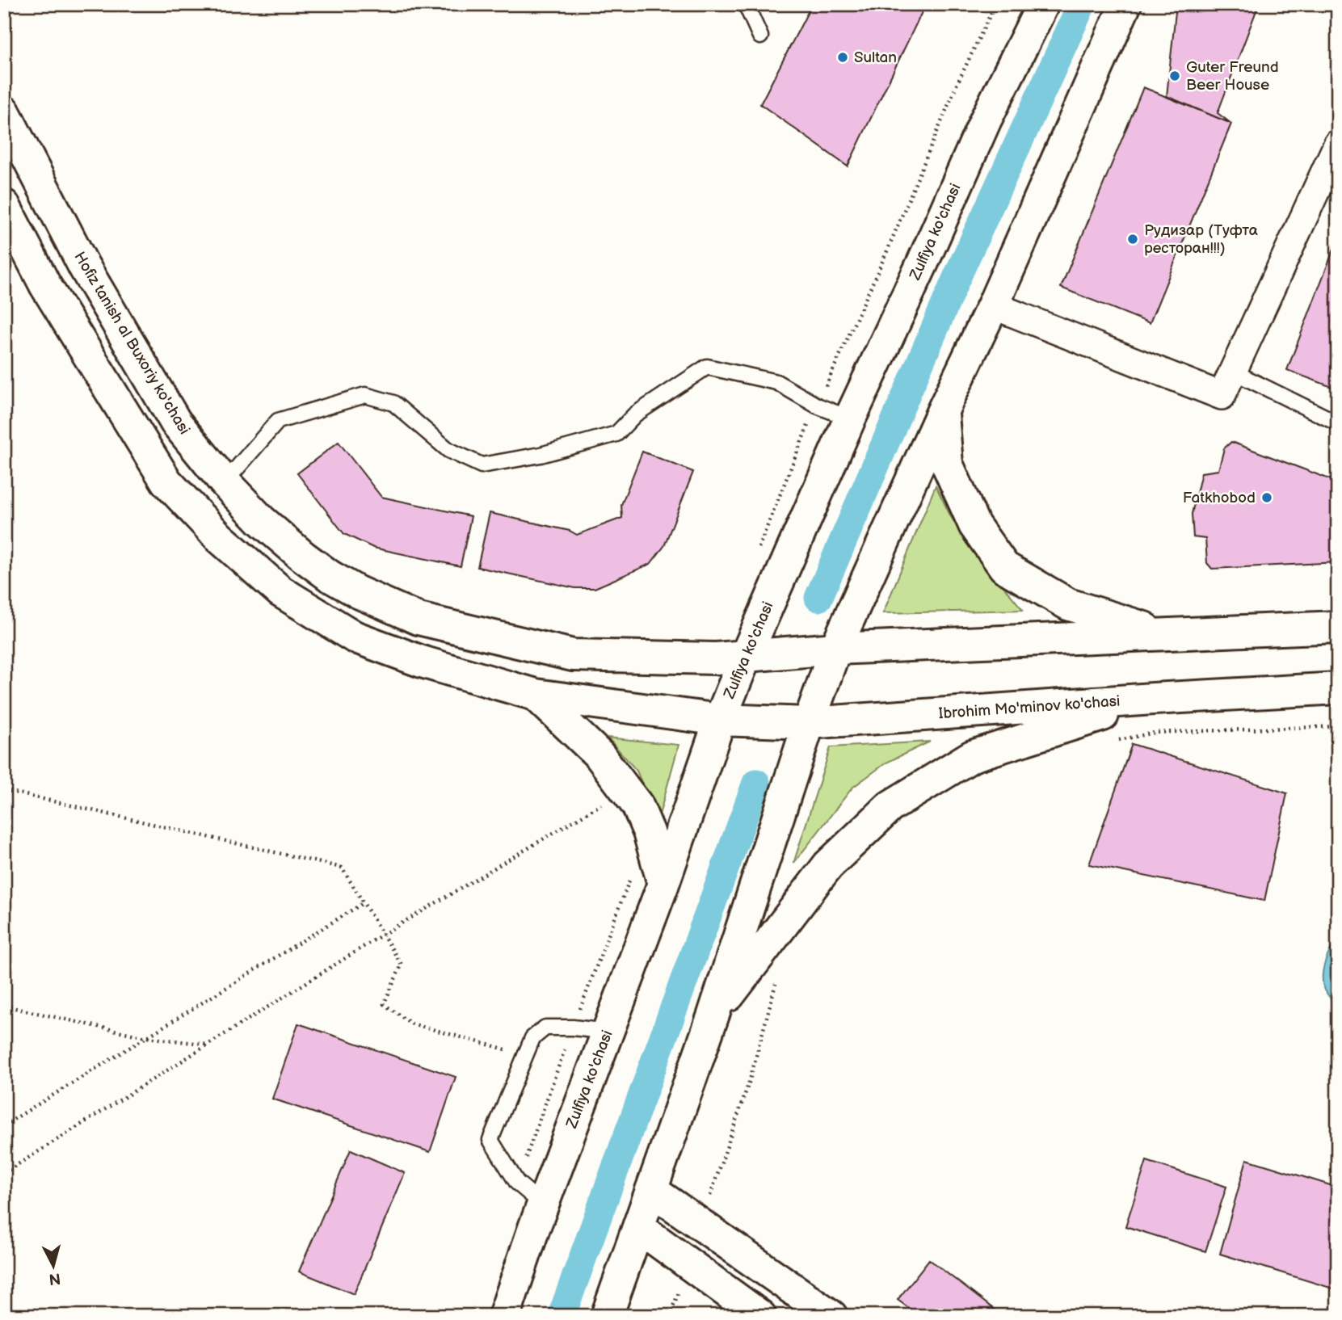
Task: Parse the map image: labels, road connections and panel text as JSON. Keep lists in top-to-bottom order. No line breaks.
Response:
{"streets":{"main road":["Zulfiya ko'chasi","Hofiz tanish al Buxoriy ko'chasi","Ibrohim Mo'minov ko'chasi"]},"crossings":[["Zulfiya ko'chasi","Hofiz tanish al Buxoriy ko'chasi"],["Zulfiya ko'chasi","Ibrohim Mo'minov ko'chasi"]],"places":["Sultan","Guter Freund Beer House","Рудизар (Туфта ресторан!!!)","Fatkhobod"],"north":"bottom"}
